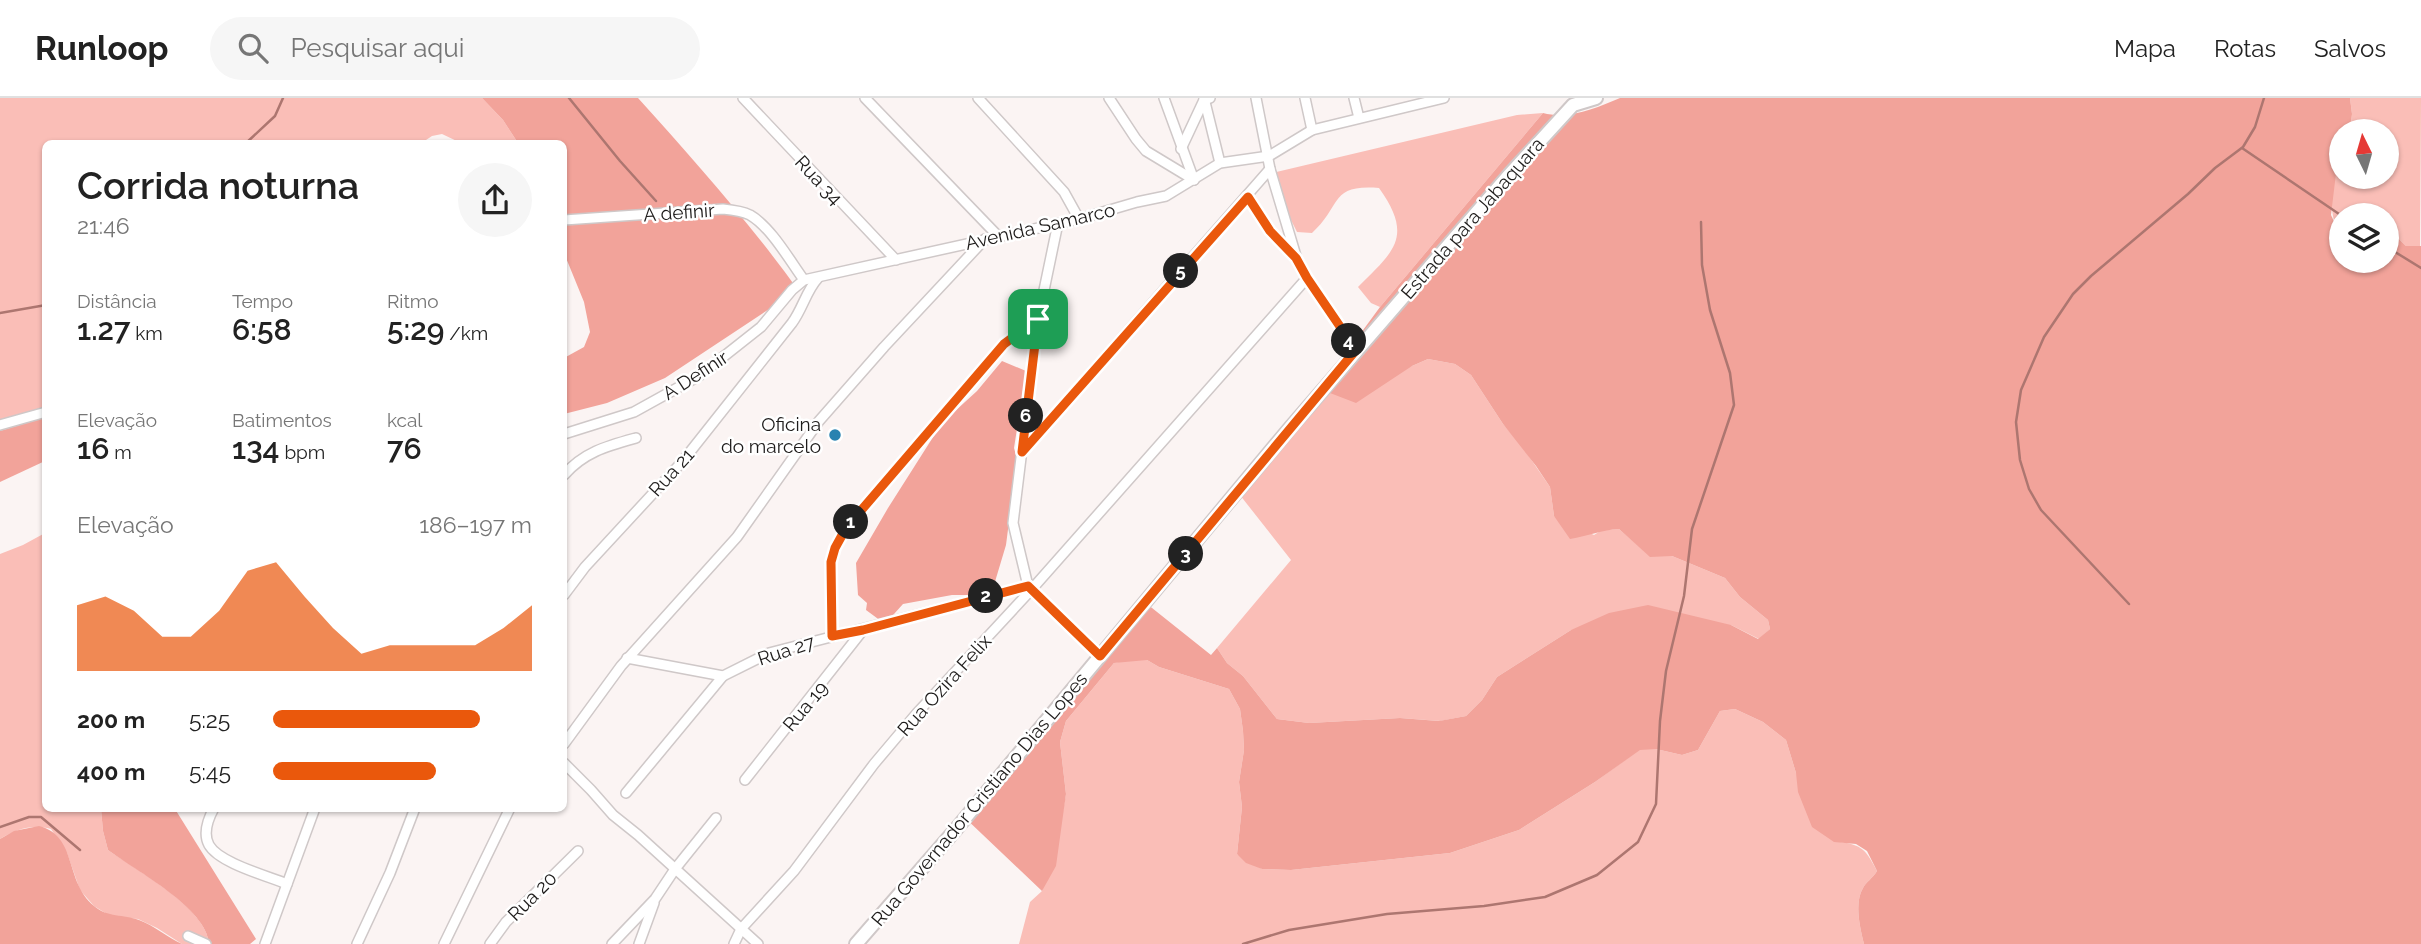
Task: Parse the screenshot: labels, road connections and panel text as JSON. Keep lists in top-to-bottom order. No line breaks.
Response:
{"streets":{"street":["Rua 34","A definir","Estrada para Jabaquara","Avenida Samarco","A Definir","Rua 21","Rua 27","Rua Ozira Felix","Rua 19","Rua Governador Cristiano Dias Lopes","Rua 20"]},"crossings":[["Rua 34","Avenida Samarco"],["A definir","Avenida Samarco"],["A definir","A Definir"],["Estrada para Jabaquara","Rua Governador Cristiano Dias Lopes"],["Avenida Samarco","A Definir"],["Avenida Samarco","Rua 21"],["Rua 27","Rua Ozira Felix"],["Rua 27","Rua 19"]],"places":["Oficina do marcelo"],"north":"top","page":{"header":"Runloop","search":"Pesquisar aqui","nav":["Mapa","Rotas","Salvos"],"heading":["Corrida noturna","21:46"],"pins":["5","4","6","1","3","2"],"stats":[["Distância","1.27 km"],["Tempo","6:58"],["Ritmo","5:29 /km"],["Elevação","16 m"],["Batimentos","134 bpm"],["kcal","76"]],"chart":["Elevação","186–197 m"],"list":[{"name":"200 m","note":"5:25"},{"name":"400 m","note":"5:45"}]}}
